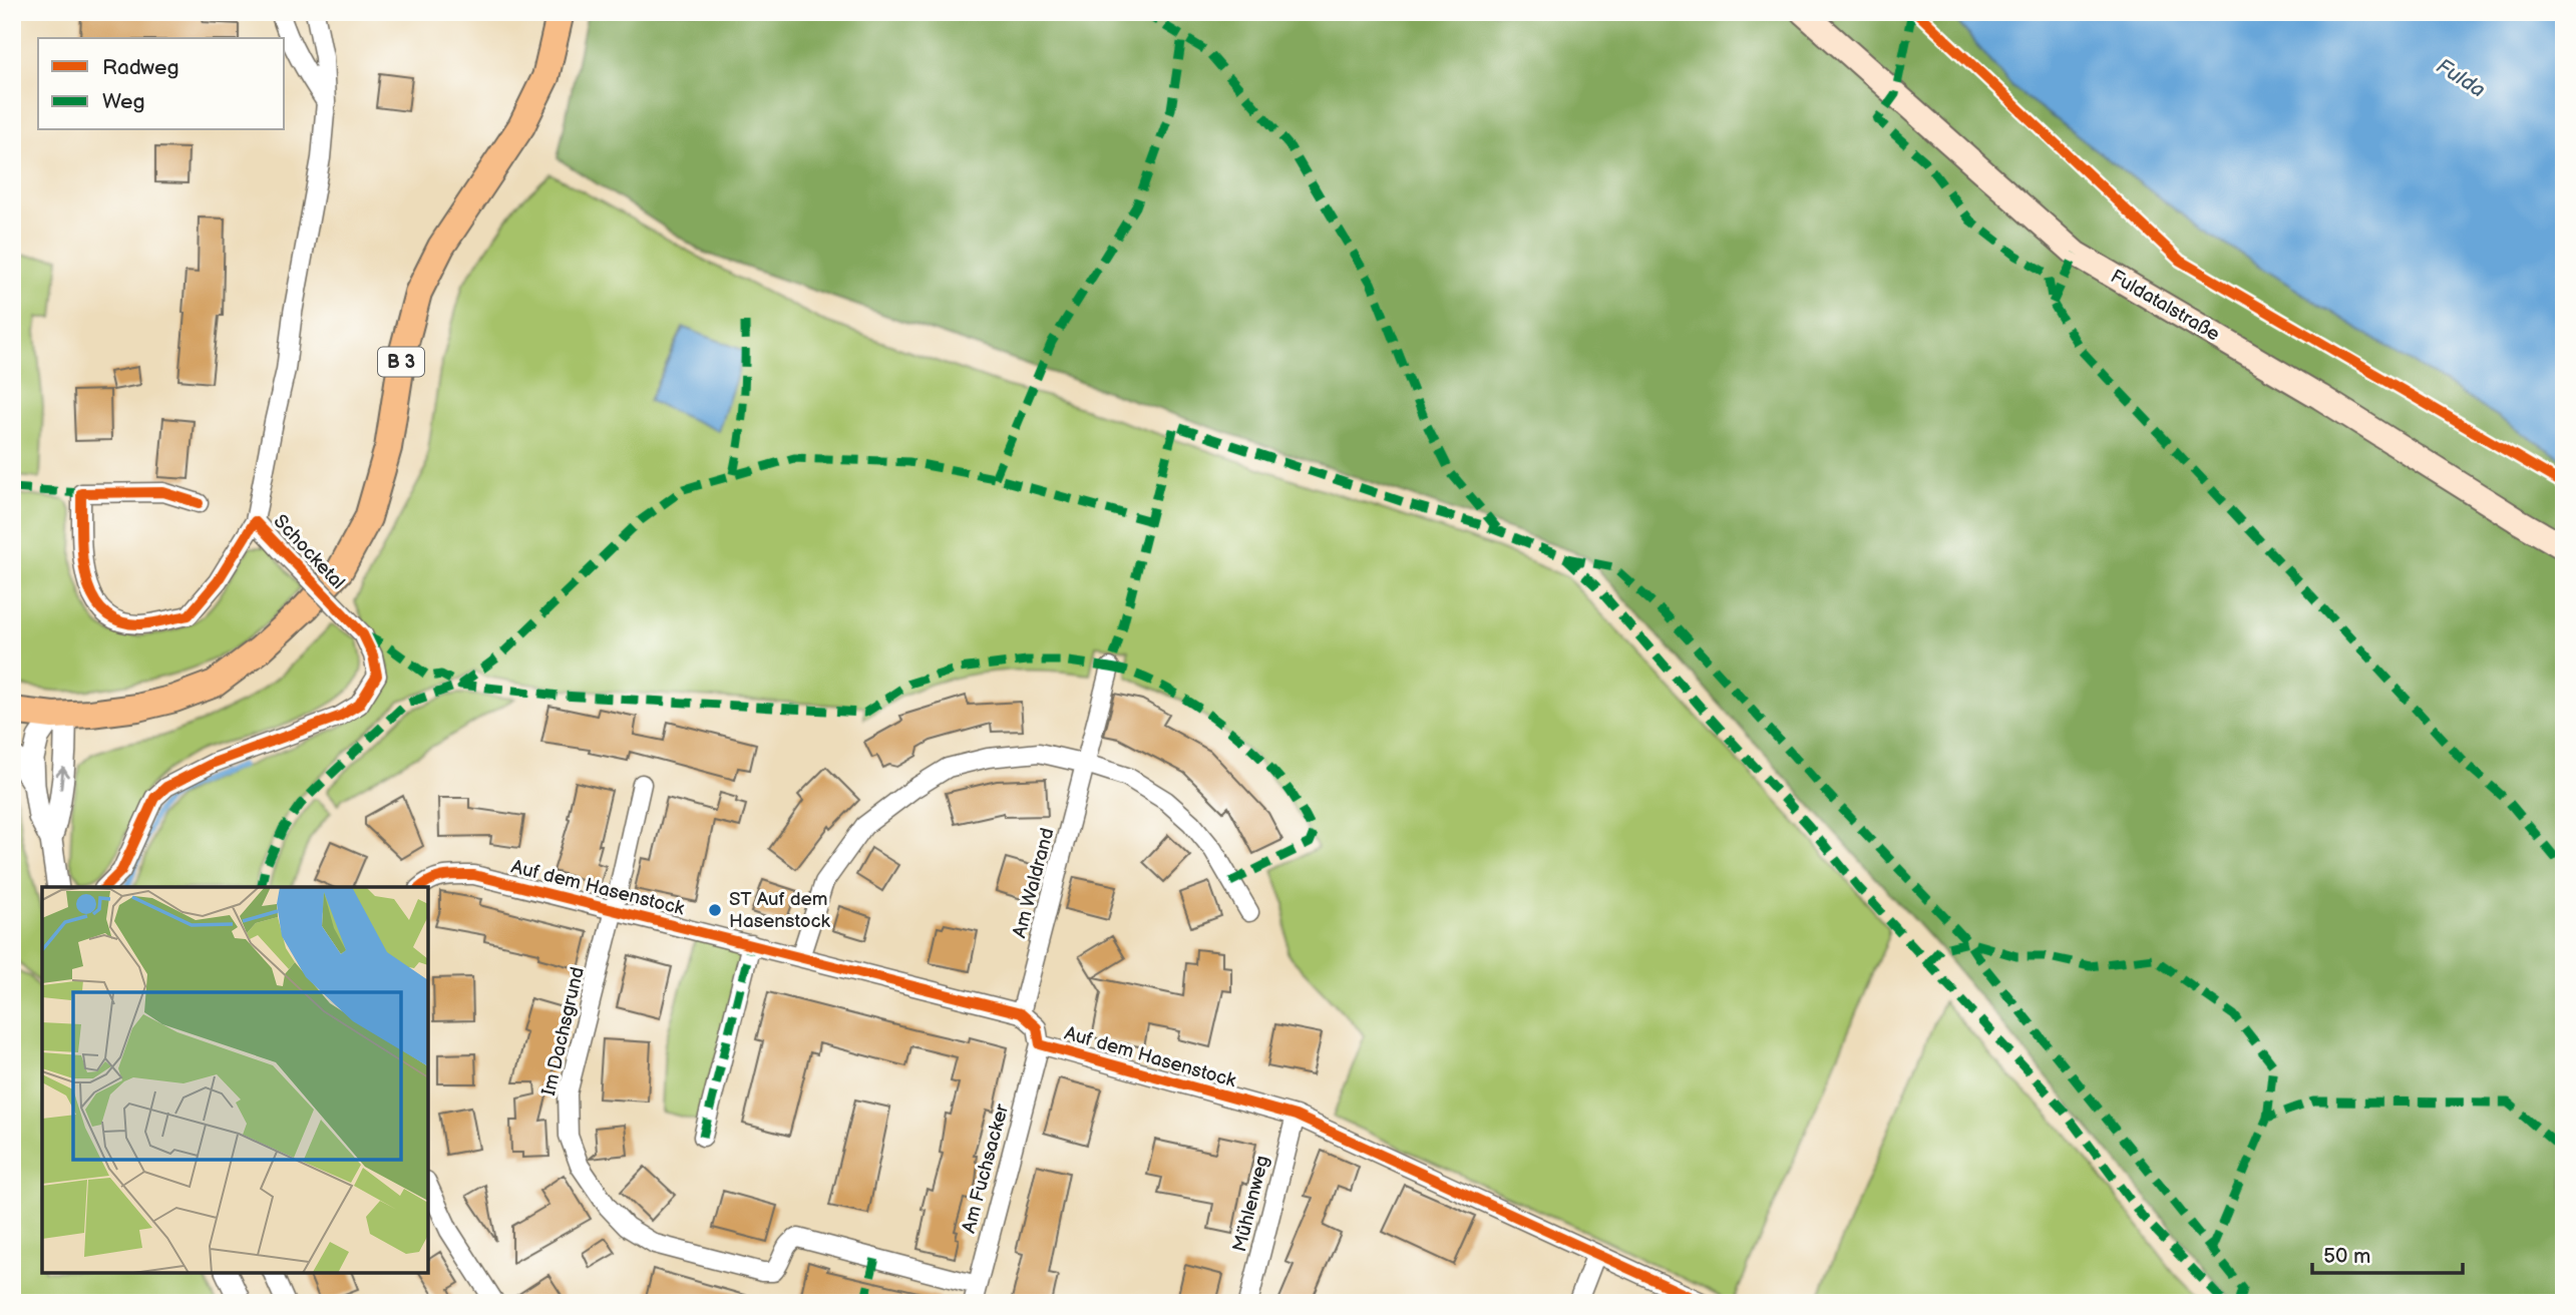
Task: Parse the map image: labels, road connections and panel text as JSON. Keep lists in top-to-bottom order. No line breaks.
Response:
{"streets":{"main road":["Fuldatalstraße","B 3"],"street":["Schocketal","Am Waldrand","Auf dem Hasenstock","Im Dachsgrund","Am Fuchsacker","Mühlenweg"]},"crossings":[["Am Waldrand","Auf dem Hasenstock"],["Auf dem Hasenstock","Im Dachsgrund"],["Auf dem Hasenstock","Am Fuchsacker"],["Auf dem Hasenstock","Mühlenweg"],["Im Dachsgrund","Am Fuchsacker"]],"water":["Fulda"],"places":["ST Auf dem Hasenstock"],"legend":["Radweg","Weg"],"scale_bar":"50 m"}
